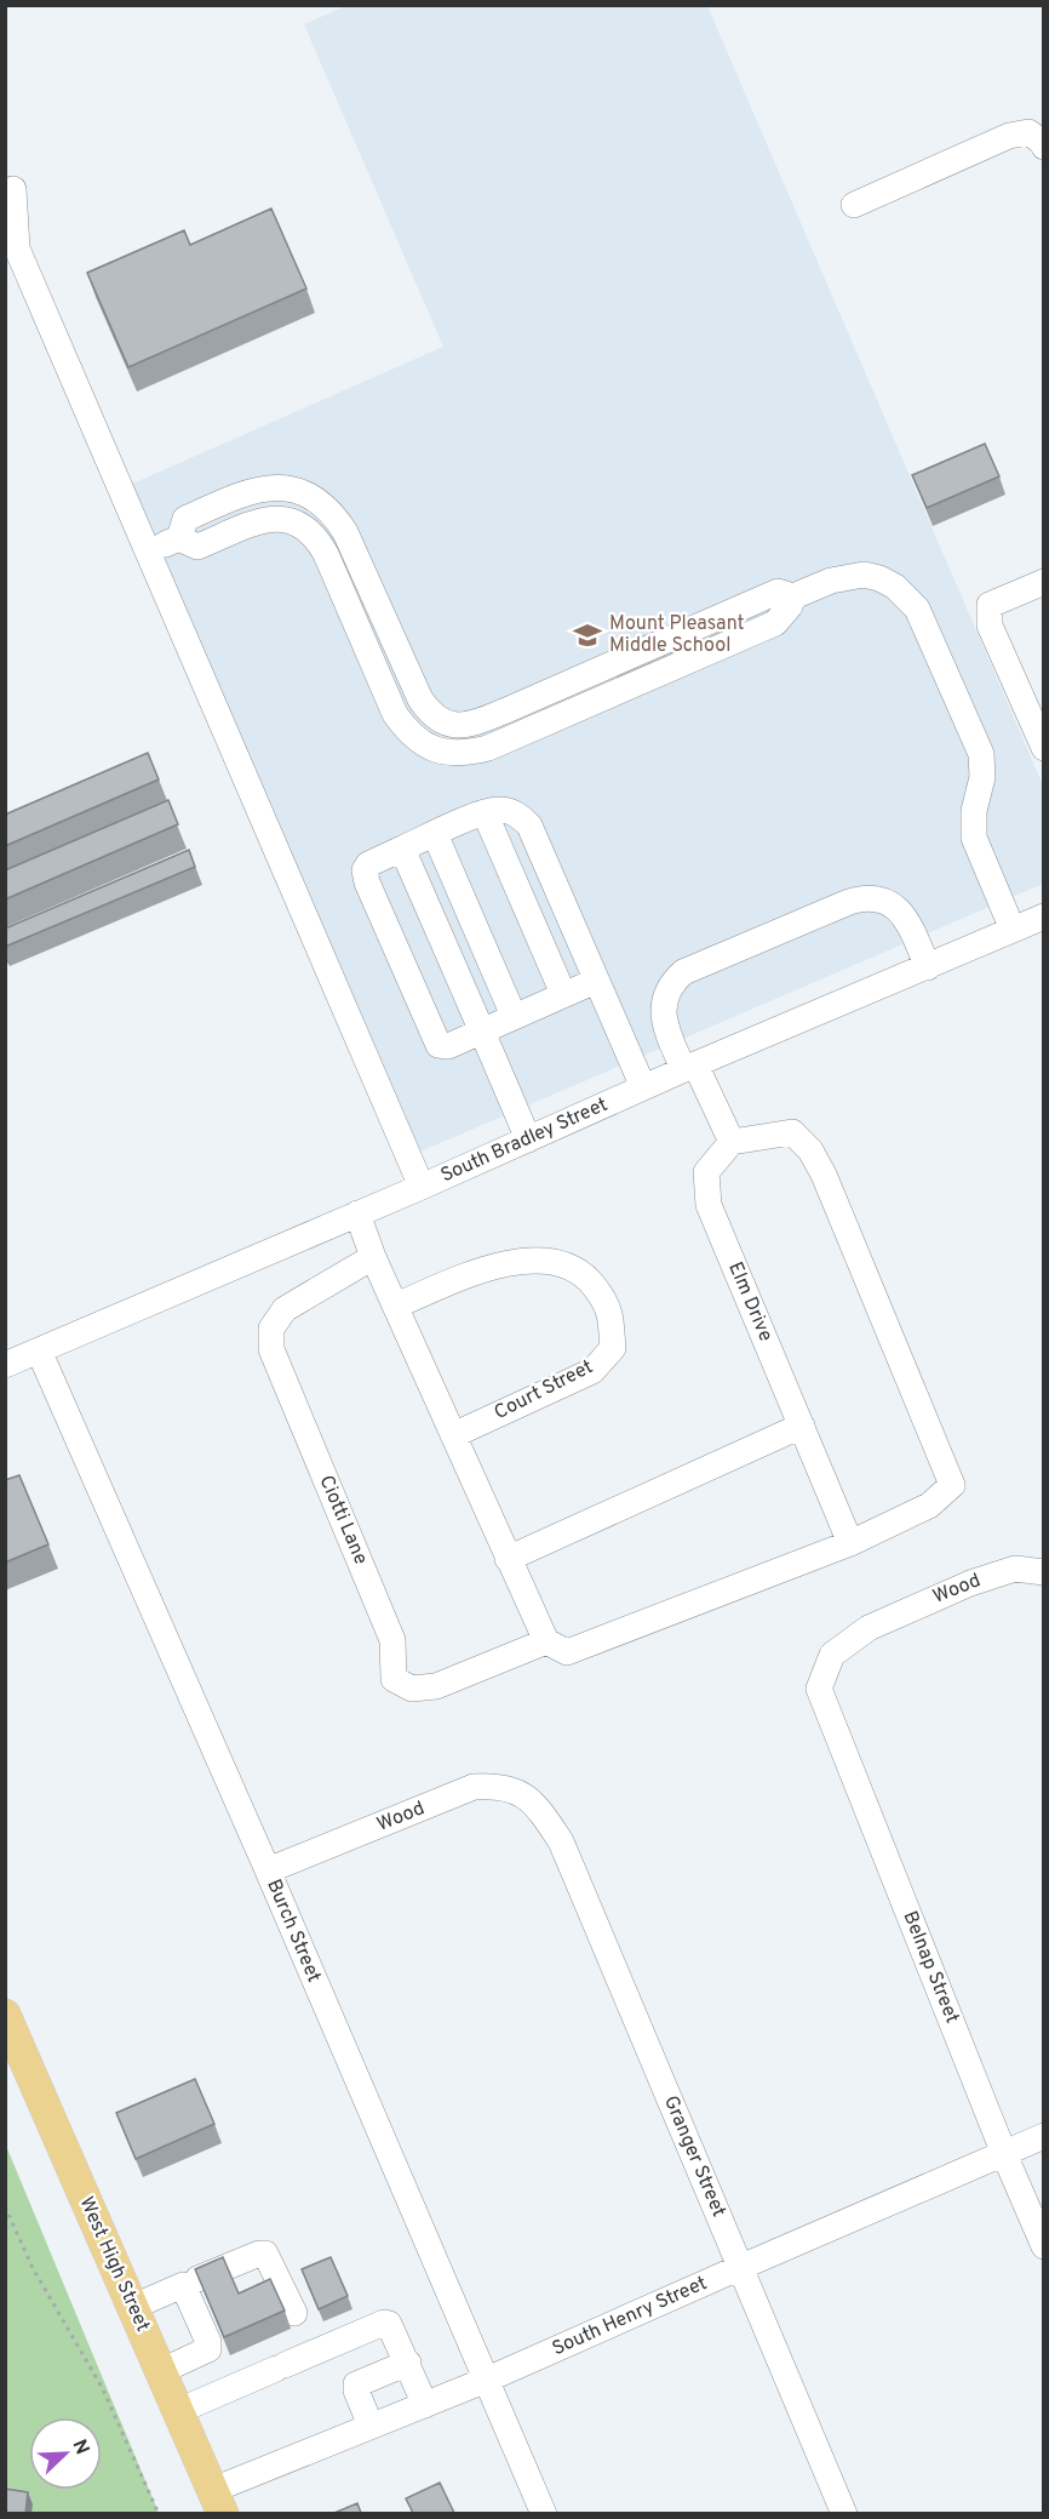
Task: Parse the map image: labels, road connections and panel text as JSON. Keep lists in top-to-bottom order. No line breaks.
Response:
{"streets":{"main road":["West High Street"],"street":["South Bradley Street","Elm Drive","Court Street","Ciotti Lane","Wood","Burch Street","Belnap Street","Granger Street","South Henry Street"]},"crossings":[["South Bradley Street","Burch Street"],["Wood","Burch Street"],["Wood","Belnap Street"],["Wood","Granger Street"],["Burch Street","South Henry Street"],["Belnap Street","South Henry Street"],["Granger Street","South Henry Street"],["West High Street","South Henry Street"]],"places":{"school or university":["Mount Pleasant Middle School"]},"north":"top right"}
